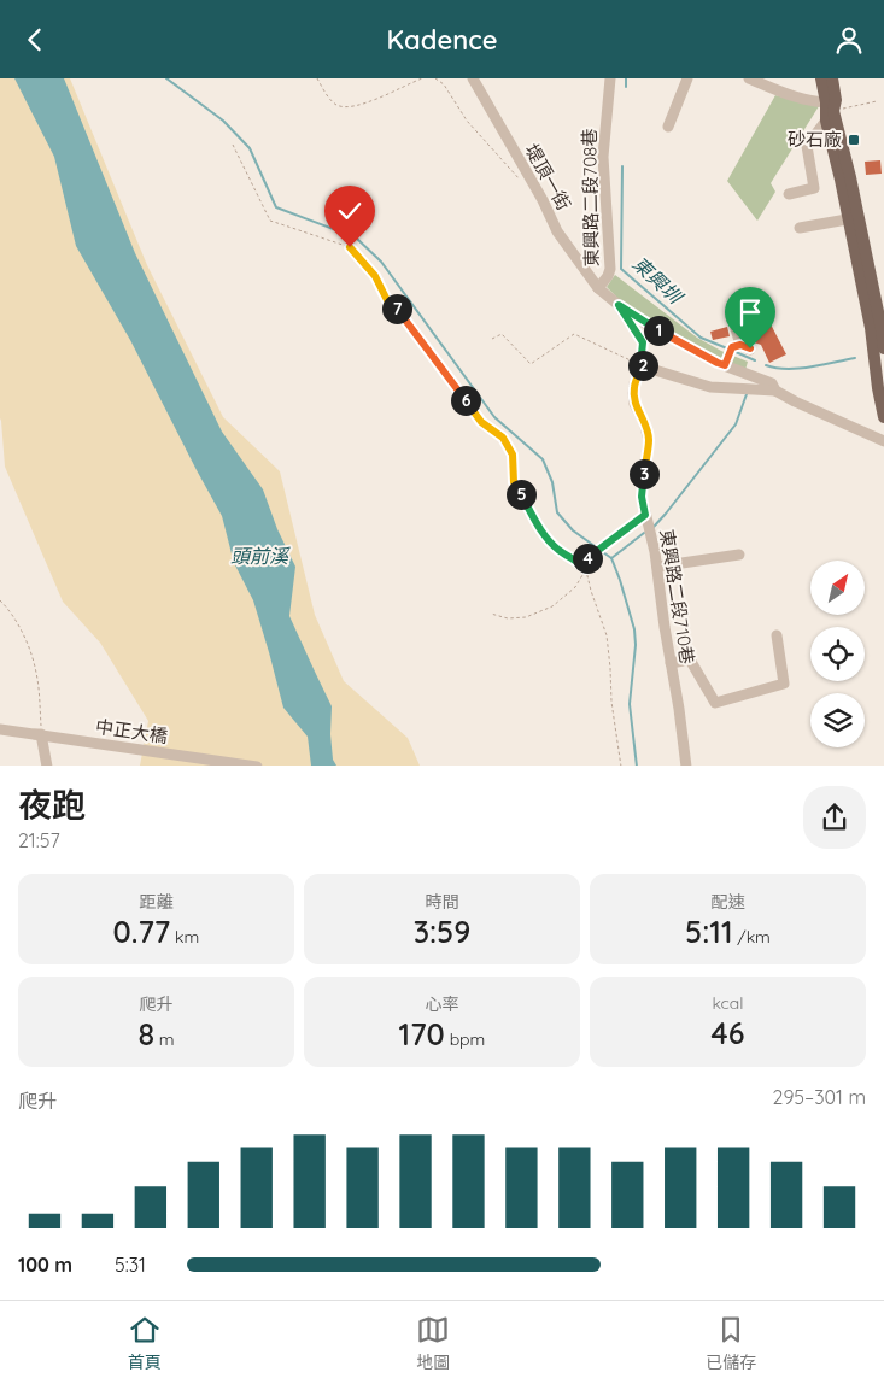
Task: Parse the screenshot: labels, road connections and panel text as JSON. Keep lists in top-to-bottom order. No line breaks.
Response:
{"streets":{"street":["堤頂一街","東興路二段708巷","東興路二段710巷","中正大橋"]},"crossings":[["堤頂一街","東興路二段708巷"],["東興路二段708巷","東興路二段710巷"]],"water":["東興圳","頭前溪"],"places":{"transit":["砂石廠"]},"north":"top right","page":{"header":"Kadence","pins":["7","1","2","6","3","5","4"],"heading":["夜跑","21:57"],"stats":[["距離","0.77 km"],["時間","3:59"],["配速","5:11 /km"],["爬升","8 m"],["心率","170 bpm"],["kcal","46"]],"chart":["爬升","295–301 m"],"list":[{"name":"100 m","note":"5:31"}],"tabs":["首頁","地圖","已儲存"]}}
